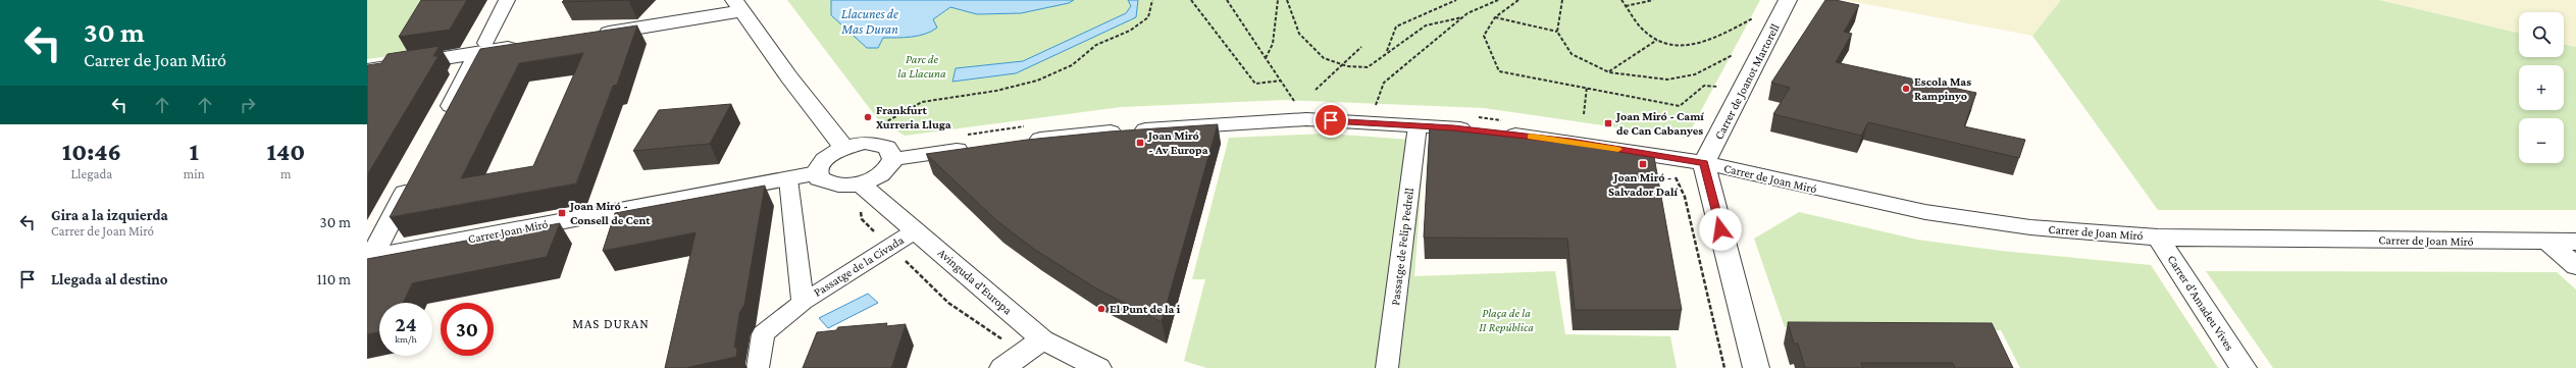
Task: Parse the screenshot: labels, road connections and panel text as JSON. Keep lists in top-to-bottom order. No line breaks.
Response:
{"streets":{"street":["Carrer de Joanot Martorell","Carrer de Joan Miró","Carrer Joan Miró","Passatge de Felip Pedrell","Passatge de la Civada","Avinguda d'Europa","Carrer d'Amadeu Vives"]},"crossings":[["Carrer de Joanot Martorell","Carrer de Joan Miró"],["Carrer de Joan Miró","Passatge de Felip Pedrell"],["Carrer de Joan Miró","Carrer d'Amadeu Vives"],["Carrer Joan Miró","Passatge de la Civada"],["Passatge de la Civada","Avinguda d'Europa"]],"districts":["MAS DURAN"],"water":["Llacunes de Mas Duran"],"parks":["Parc de la Llacuna","Plaça de la II República"],"places":{"other":["Escola Mas Rampinyo","Frankfurt Xurreria Lluga","El Punt de la i"],"transit":["Joan Miró - Camí de Can Cabanyes","Joan Miró - Av Europa","Joan Miró - Salvador Dalí","Joan Miró - Consell de Cent"]},"page":{"turn":["30 m","Carrer de Joan Miró"],"map_buttons":["+","−"],"eta":["10:46","Llegada","1","min","140","m"],"list":[{"name":"Gira a la izquierda","note":"Carrer de Joan Miró","value":"30 m"},{"name":"Llegada al destino","value":"110 m"}],"speed":"24 km/h","limit":"30"}}
